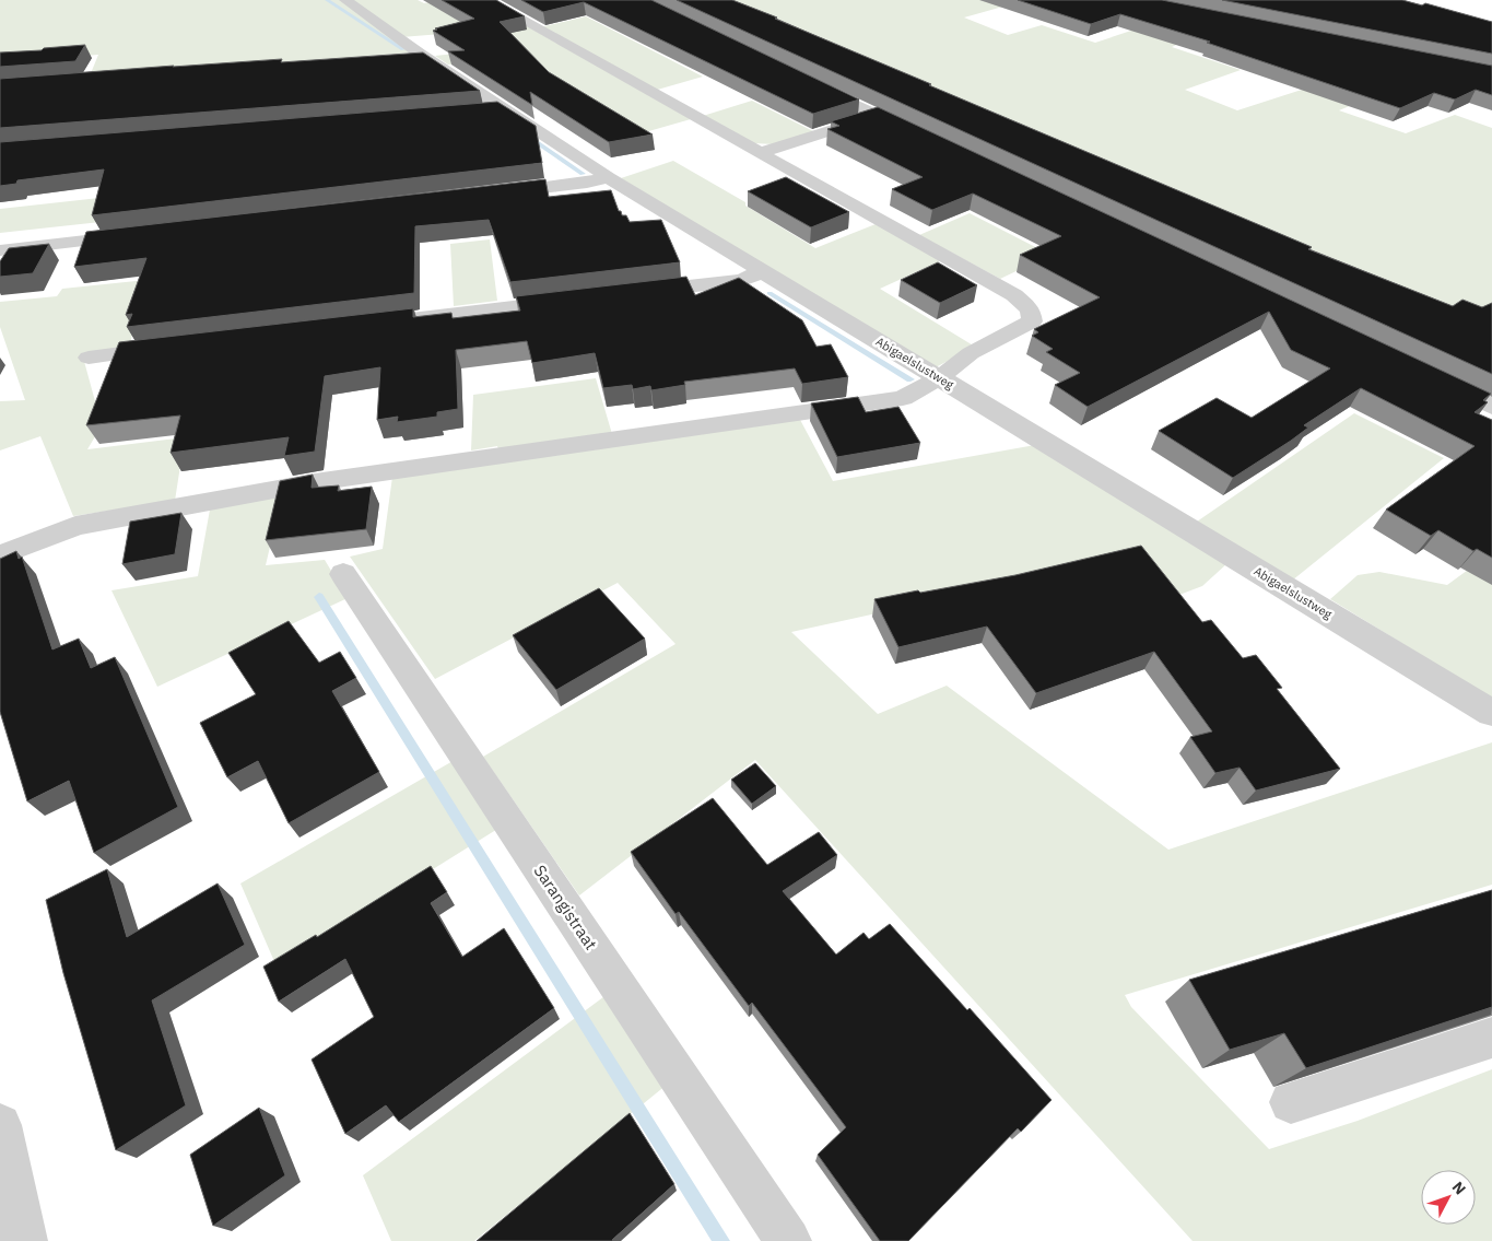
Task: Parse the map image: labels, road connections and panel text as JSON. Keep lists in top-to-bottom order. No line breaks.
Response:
{"streets":{"street":["Abigaelslustweg","Sarangistraat"]},"north":"top right"}
